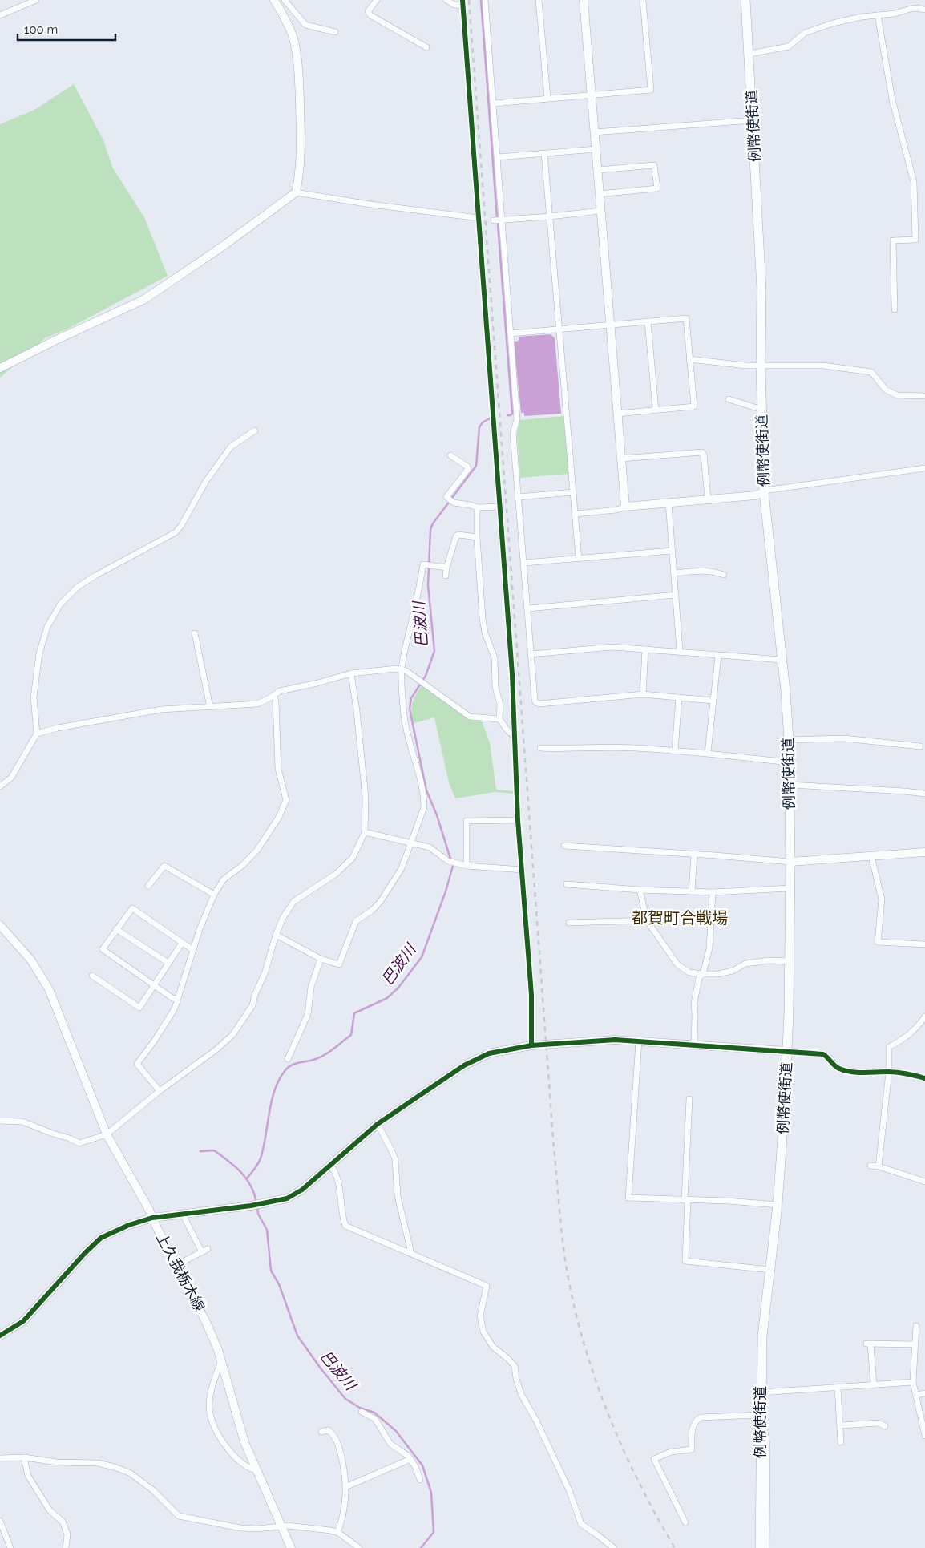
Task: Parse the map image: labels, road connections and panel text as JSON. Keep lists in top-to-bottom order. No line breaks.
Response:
{"streets":{"main road":["例幣使街道"],"street":["上久我栃木線"]},"districts":["都賀町合戦場"],"water":["巴波川"],"scale_bar":"100 m"}
